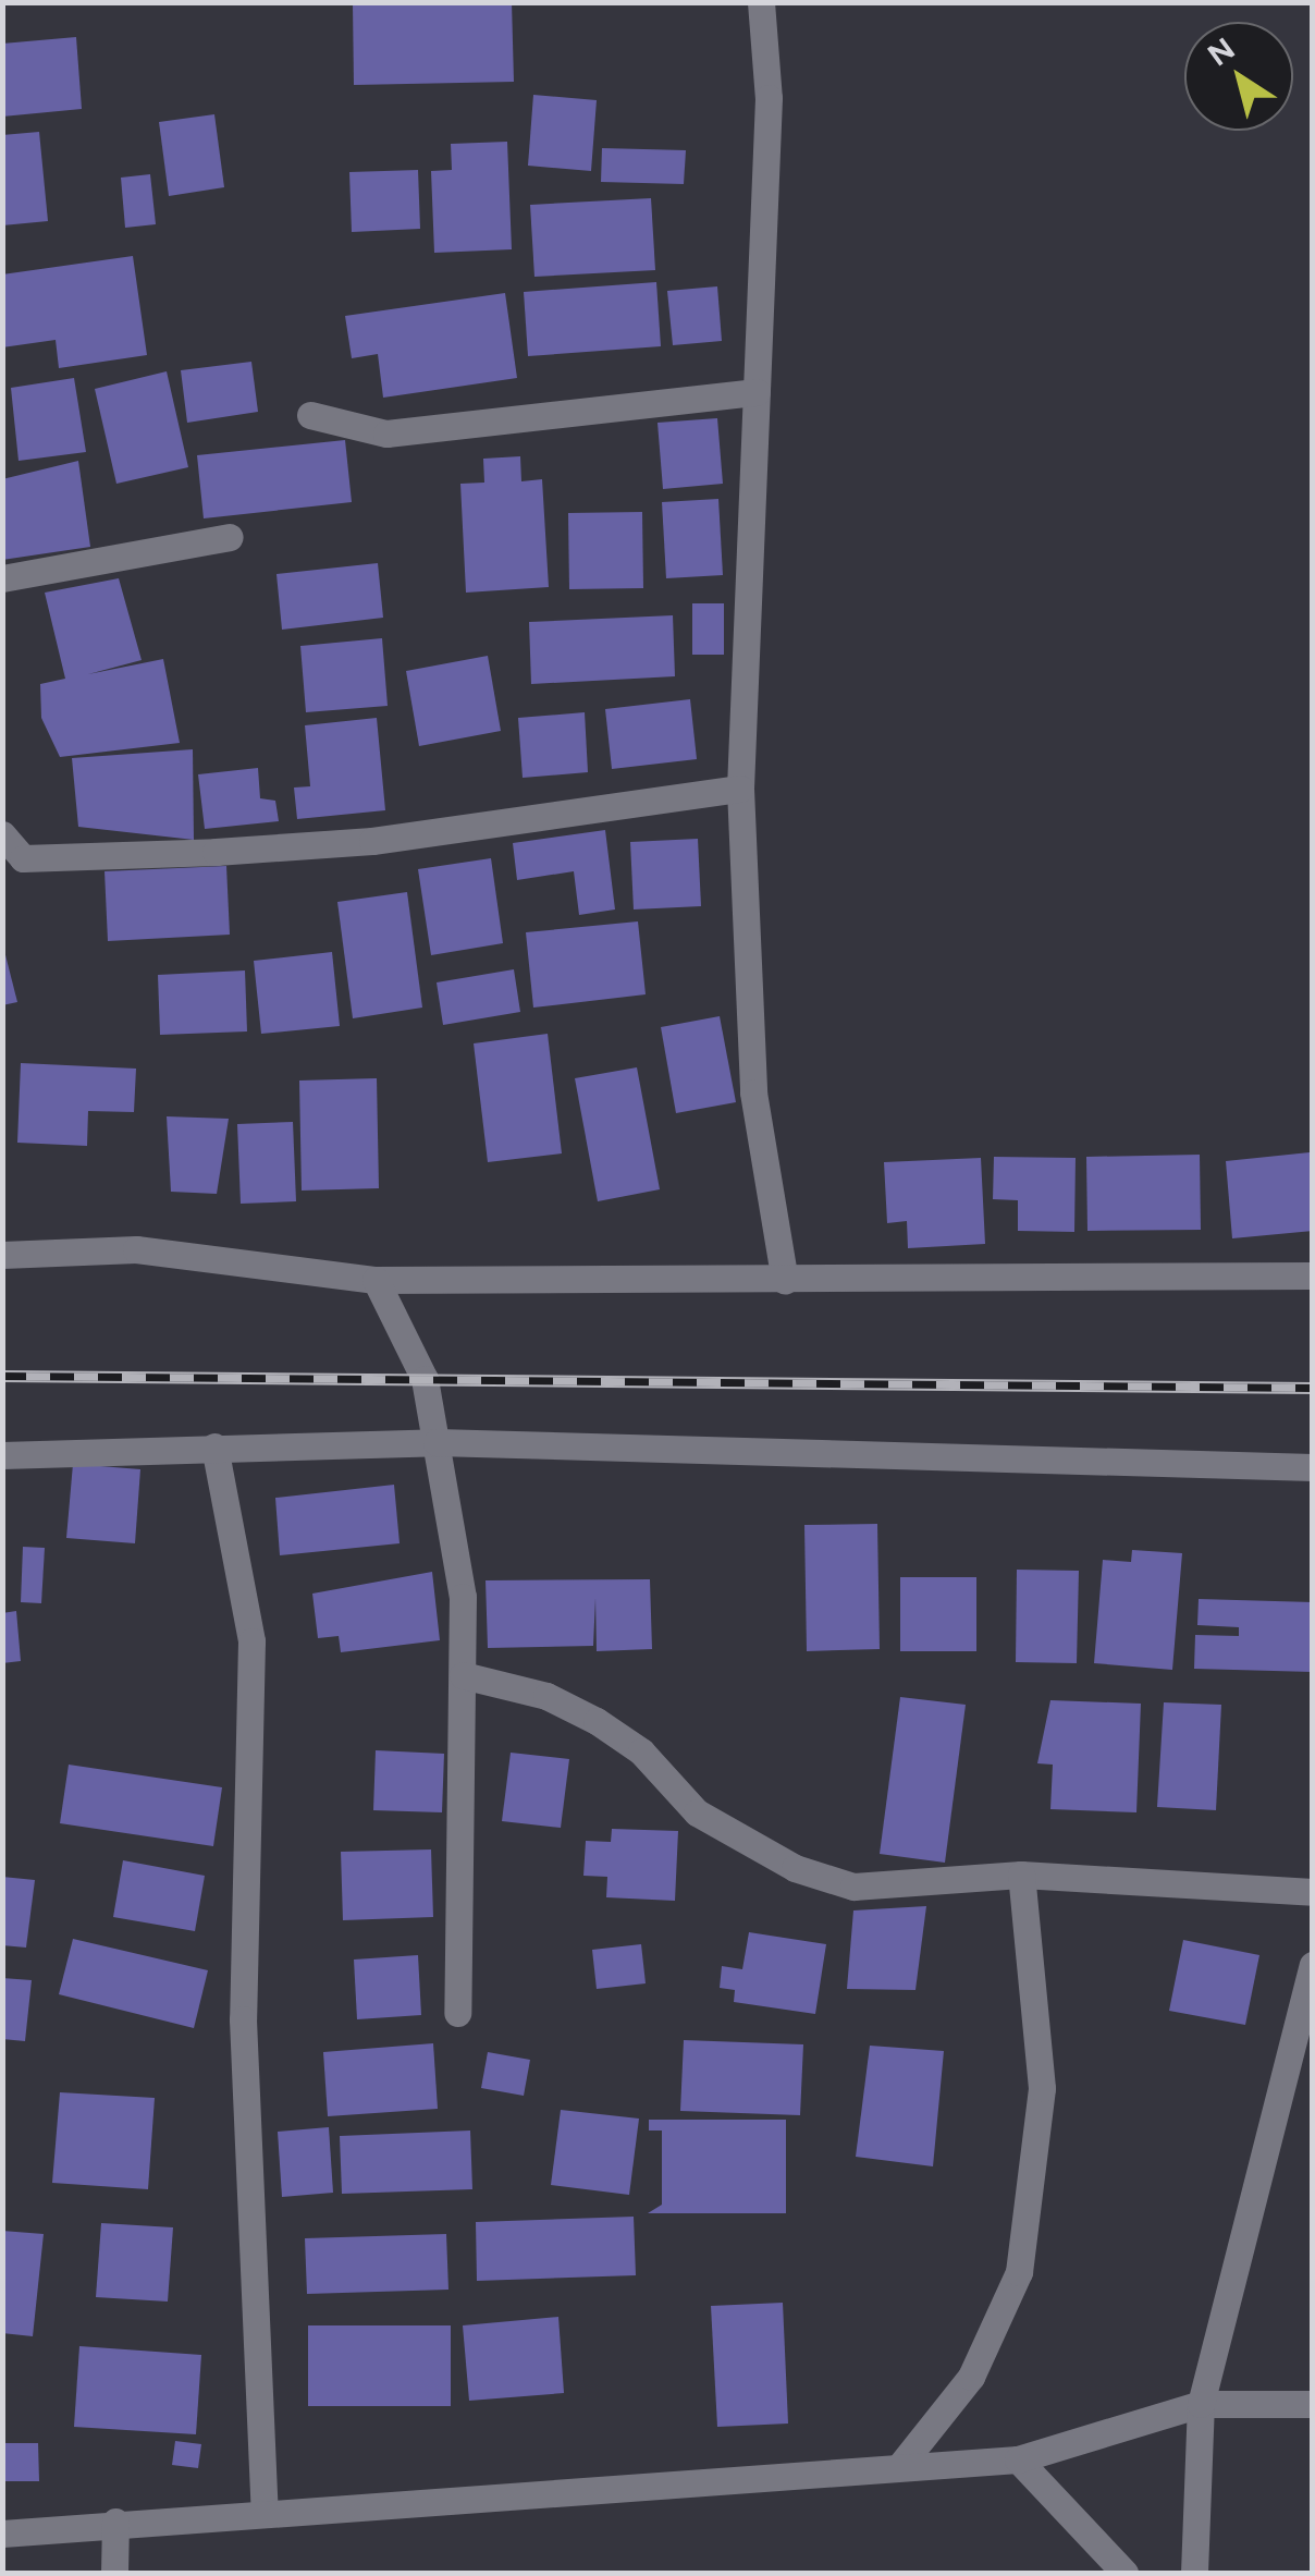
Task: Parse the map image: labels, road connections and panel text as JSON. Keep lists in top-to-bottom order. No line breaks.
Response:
{"north":"top left"}
